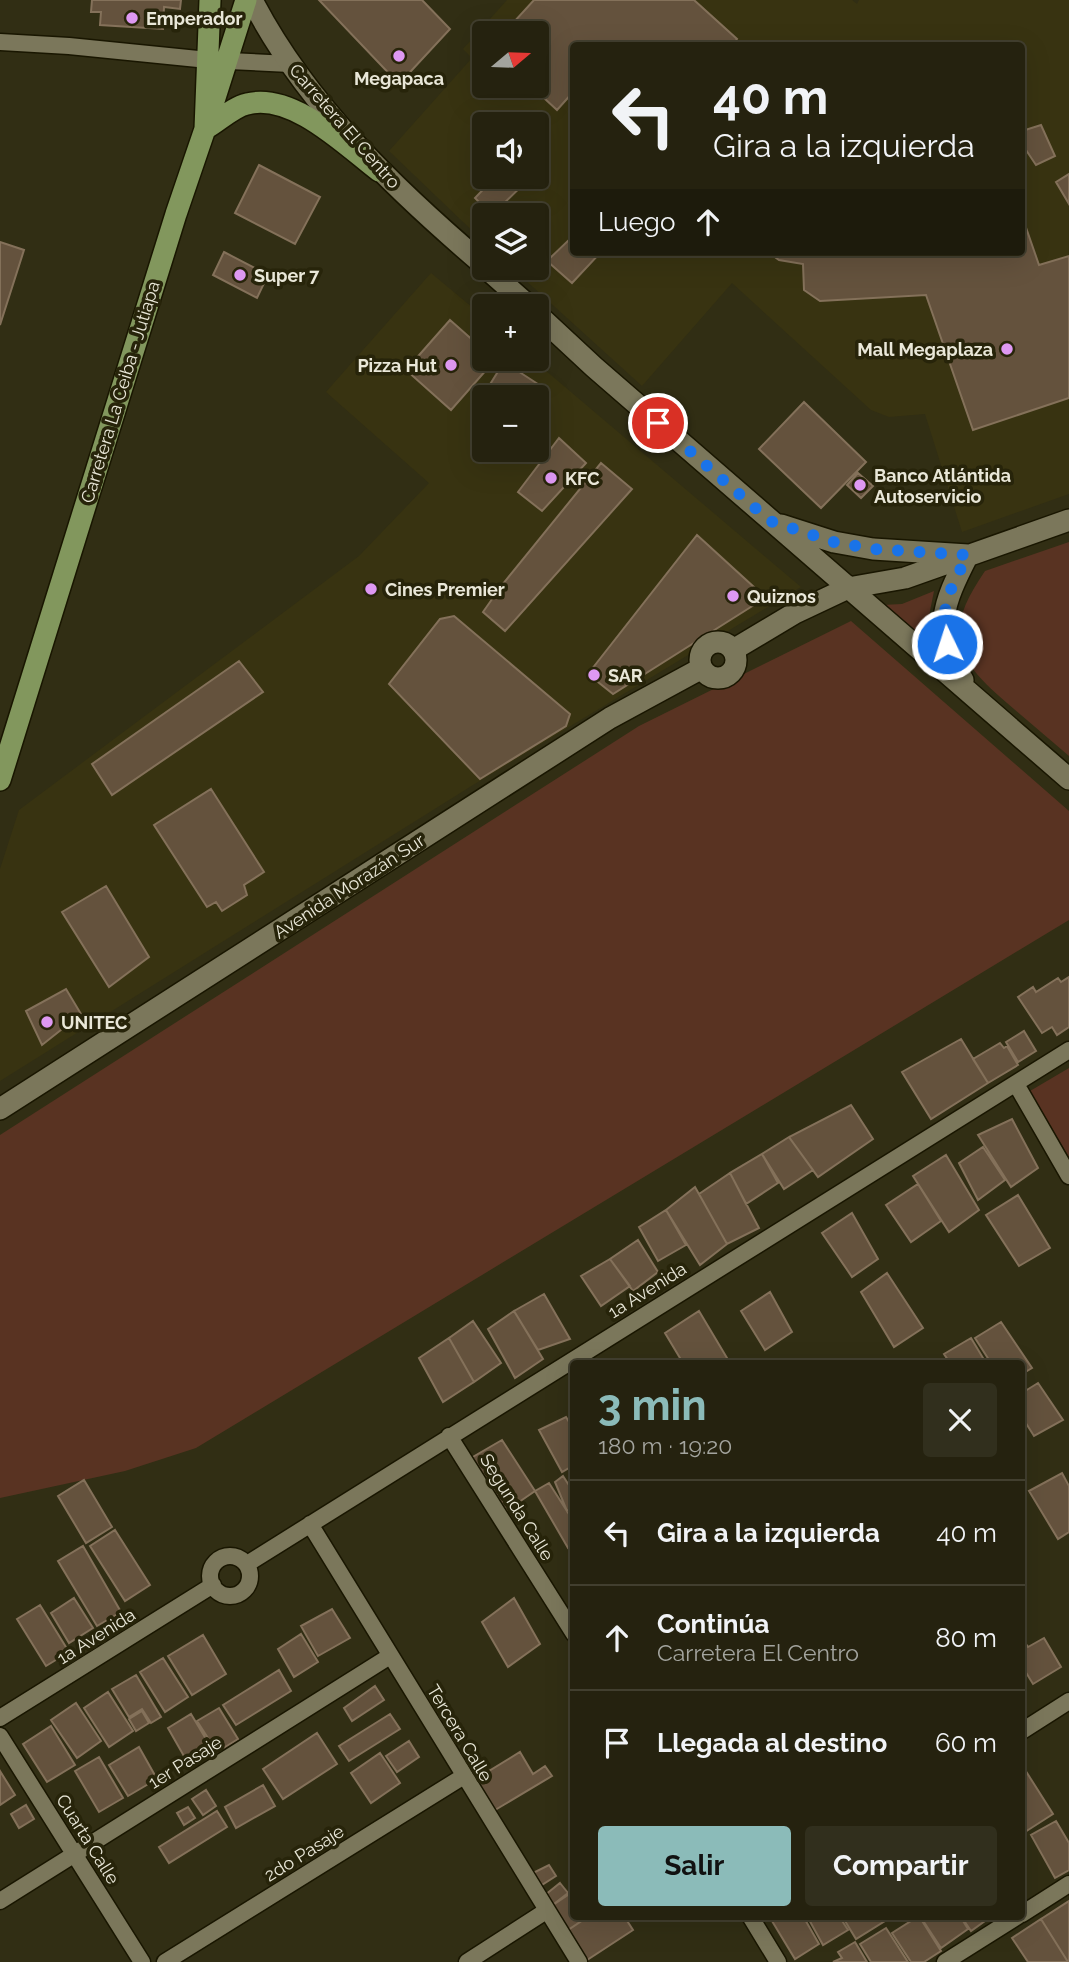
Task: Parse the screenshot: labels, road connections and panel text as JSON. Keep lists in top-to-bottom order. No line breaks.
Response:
{"streets":{"main road":["Carretera El Centro","Carretera La Ceiba - Jutiapa","Avenida Morazán Sur"],"street":["1a Avenida","Segunda Calle","Tercera Calle","1er Pasaje","Cuarta Calle","2do Pasaje"]},"crossings":[["1a Avenida","Segunda Calle"],["1a Avenida","Tercera Calle"],["Tercera Calle","1er Pasaje"],["Tercera Calle","2do Pasaje"],["1er Pasaje","Cuarta Calle"]],"places":["Emperador","Megapaca","Super 7","Mall Megaplaza","Pizza Hut","KFC","Banco Atlántida Autoservicio","Cines Premier","Quiznos","SAR","UNITEC"],"north":"right","page":{"map_buttons":["+","−"],"turn":["40 m","Gira a la izquierda"],"then":"Luego","heading":["3 min","180 m · 19:20"],"list":[{"name":"Gira a la izquierda","value":"40 m"},{"name":"Continúa","note":"Carretera El Centro","value":"80 m"},{"name":"Llegada al destino","value":"60 m"}],"buttons":["Salir","Compartir"]}}
